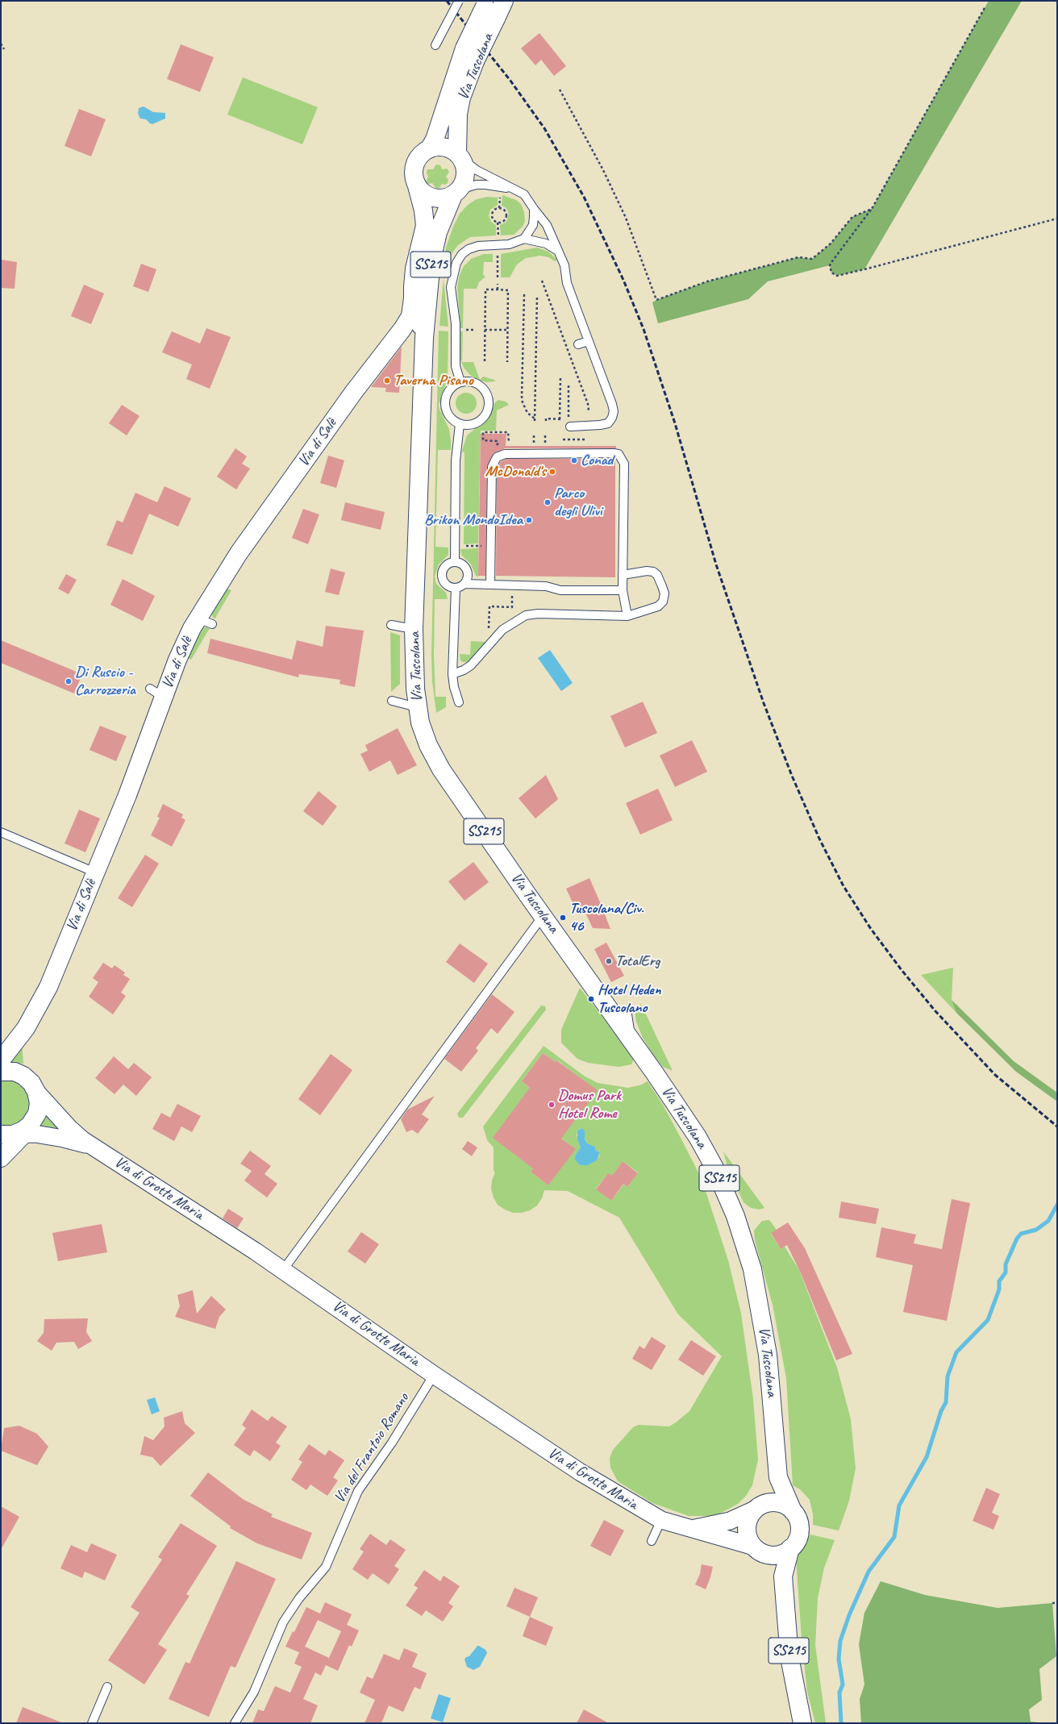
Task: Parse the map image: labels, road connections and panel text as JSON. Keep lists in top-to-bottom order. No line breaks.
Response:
{"streets":{"main road":["Via Tuscolana","SS215","Via di Salè"],"street":["Via di Grotte Maria"],"lane":["Via del Frantoio Romano"]},"crossings":[["Via Tuscolana","Via di Salè"],["Via Tuscolana","Via di Grotte Maria"],["Via di Grotte Maria","Via del Frantoio Romano"]],"places":["Taverna Pisano","Conad","McDonald's","Parco degli Ulivi","Brikon MondoIdea","Di Ruscio - Carrozzeria","Tuscolana/Civ. 46","TotalErg","Hotel Heden Tuscolano","Domus Park Hotel Rome"]}
